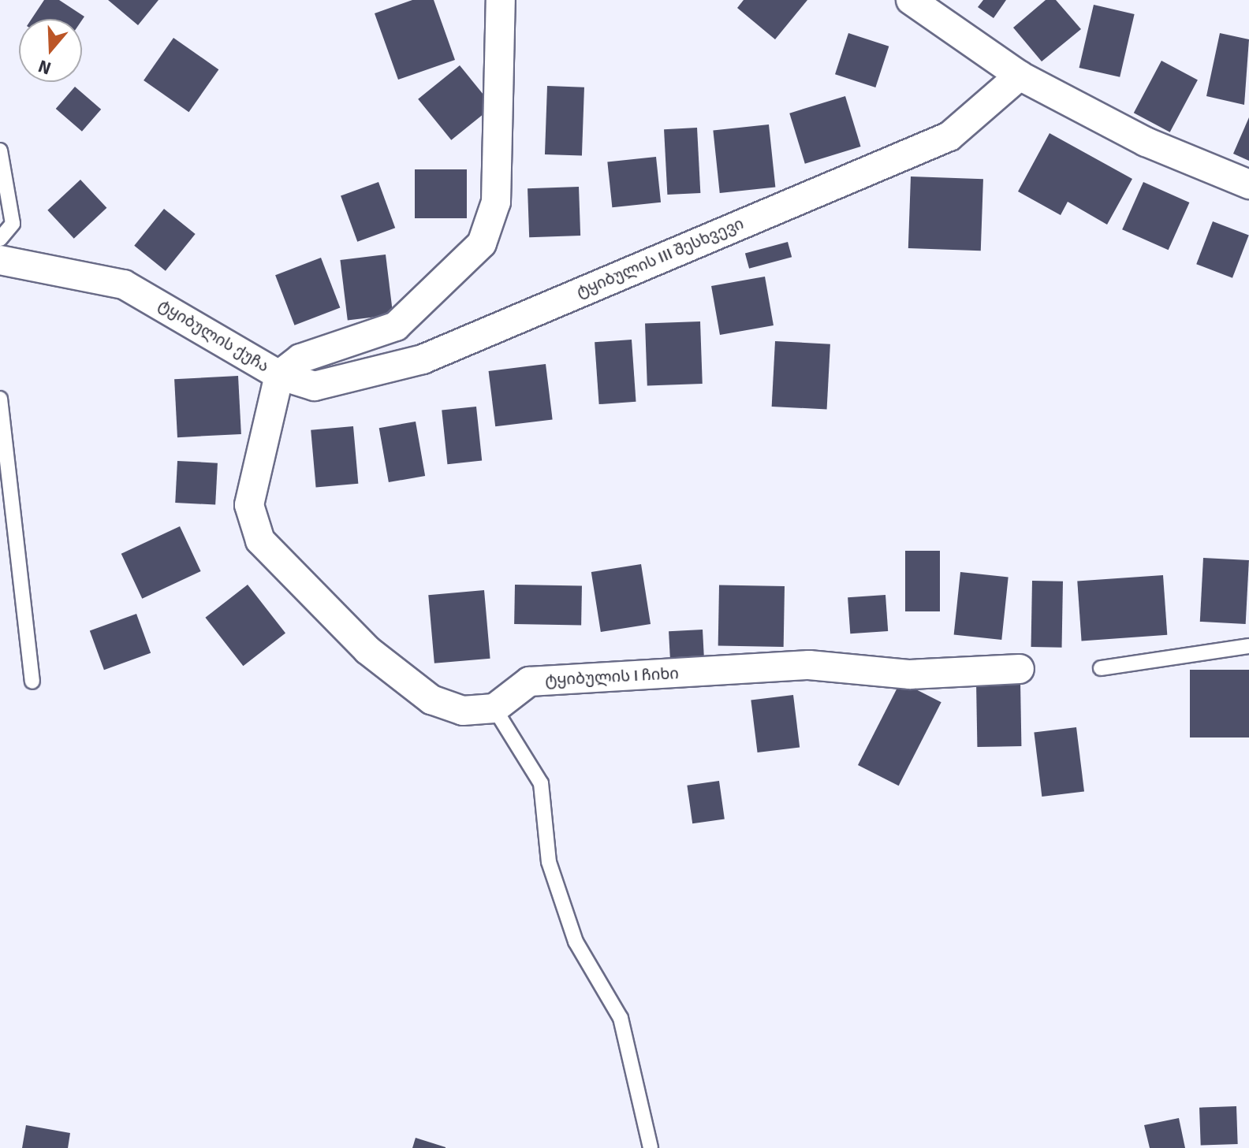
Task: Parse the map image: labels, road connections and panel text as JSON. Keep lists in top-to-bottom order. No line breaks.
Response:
{"streets":{"street":["ტყიბულის III შესხვევი","ტყიბულის ქუჩა","ტყიბულის I ჩიხი"]},"crossings":[["ტყიბულის III შესხვევი","ტყიბულის ქუჩა"]],"north":"bottom"}
